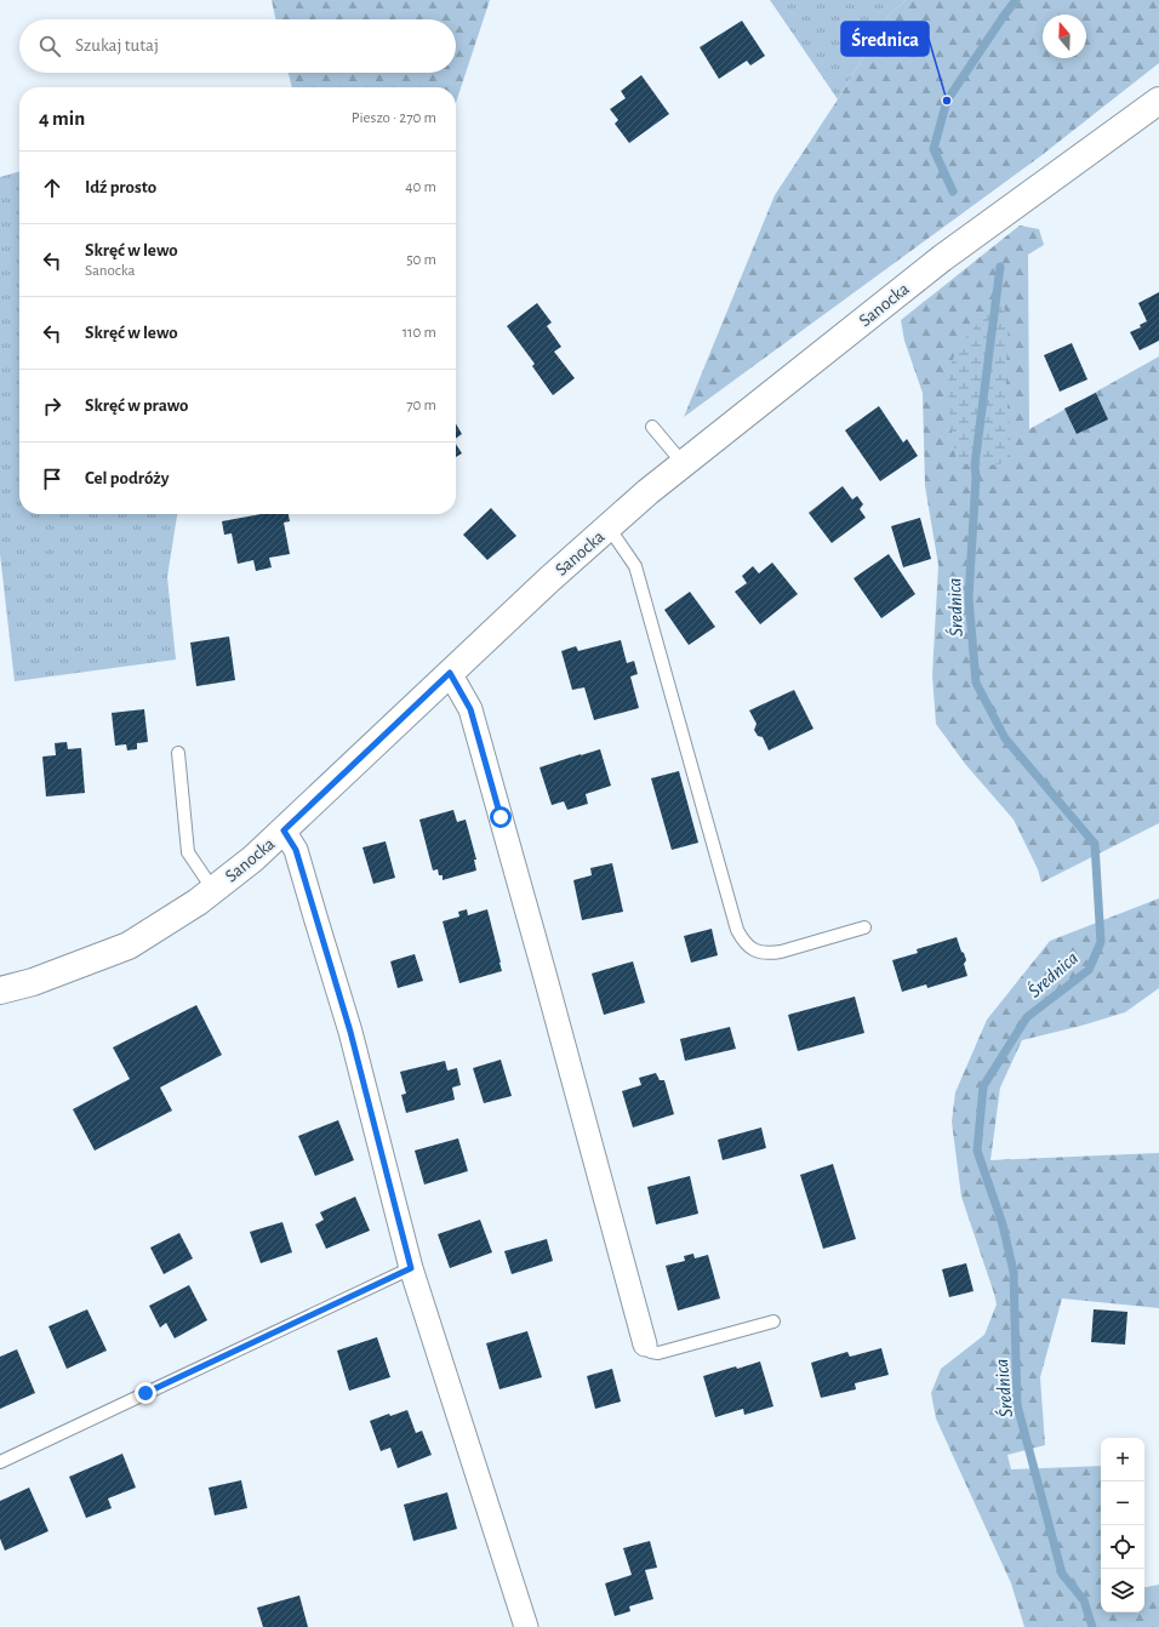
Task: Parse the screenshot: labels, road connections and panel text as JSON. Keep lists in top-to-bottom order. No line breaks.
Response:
{"streets":{"main road":["Sanocka"]},"water":["Średnica"],"places":["Średnica"],"north":"top","page":{"search":"Szukaj tutaj","heading":["4 min","Pieszo · 270 m"],"list":[["Idź prosto","40 m"],["Skręć w lewo","Sanocka","50 m"],["Skręć w lewo","110 m"],["Skręć w prawo","70 m"],"Cel podróży"],"map_buttons":["+","−"]}}
